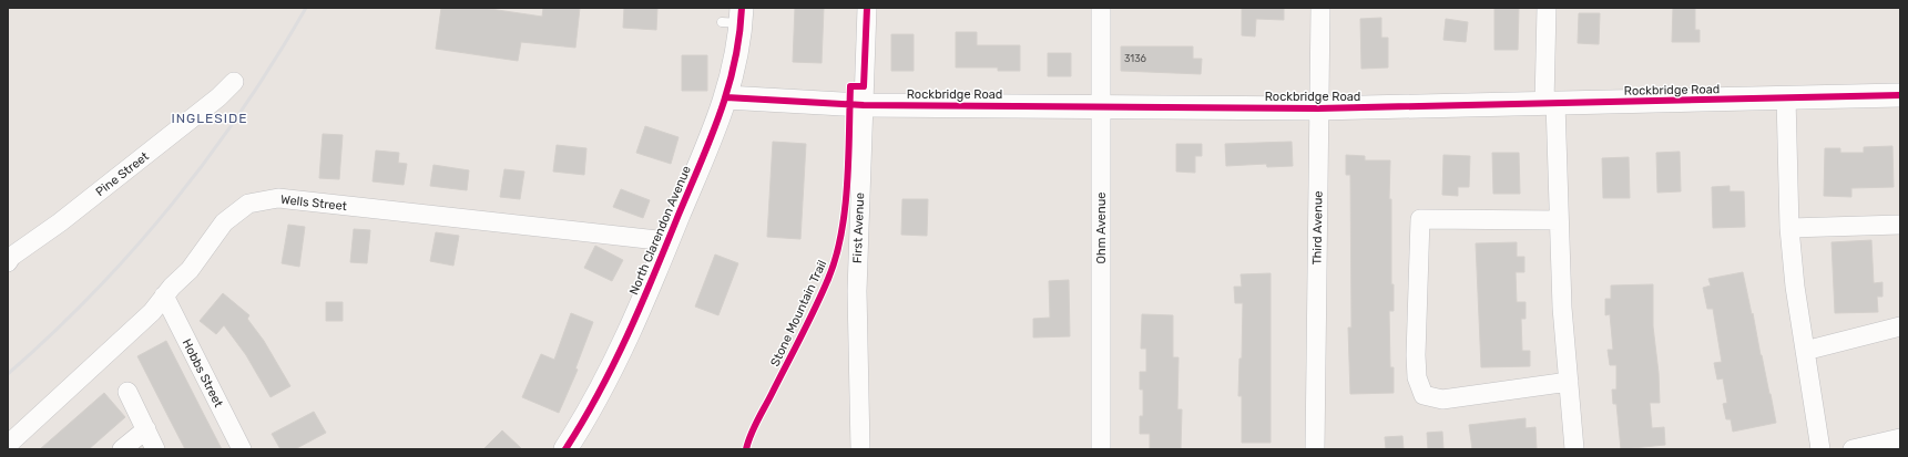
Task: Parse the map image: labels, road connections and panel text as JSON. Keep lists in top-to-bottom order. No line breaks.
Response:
{"streets":{"street":["Rockbridge Road","Pine Street","Wells Street","First Avenue","Ohm Avenue","Third Avenue","North Clarendon Avenue","Hobbs Street"],"cycle path":["Stone Mountain Trail"]},"crossings":[["Rockbridge Road","First Avenue"],["Rockbridge Road","Ohm Avenue"],["Rockbridge Road","Third Avenue"],["Rockbridge Road","North Clarendon Avenue"],["Wells Street","North Clarendon Avenue"],["Wells Street","Hobbs Street"]],"districts":["INGLESIDE"],"house_numbers":["3136"]}
